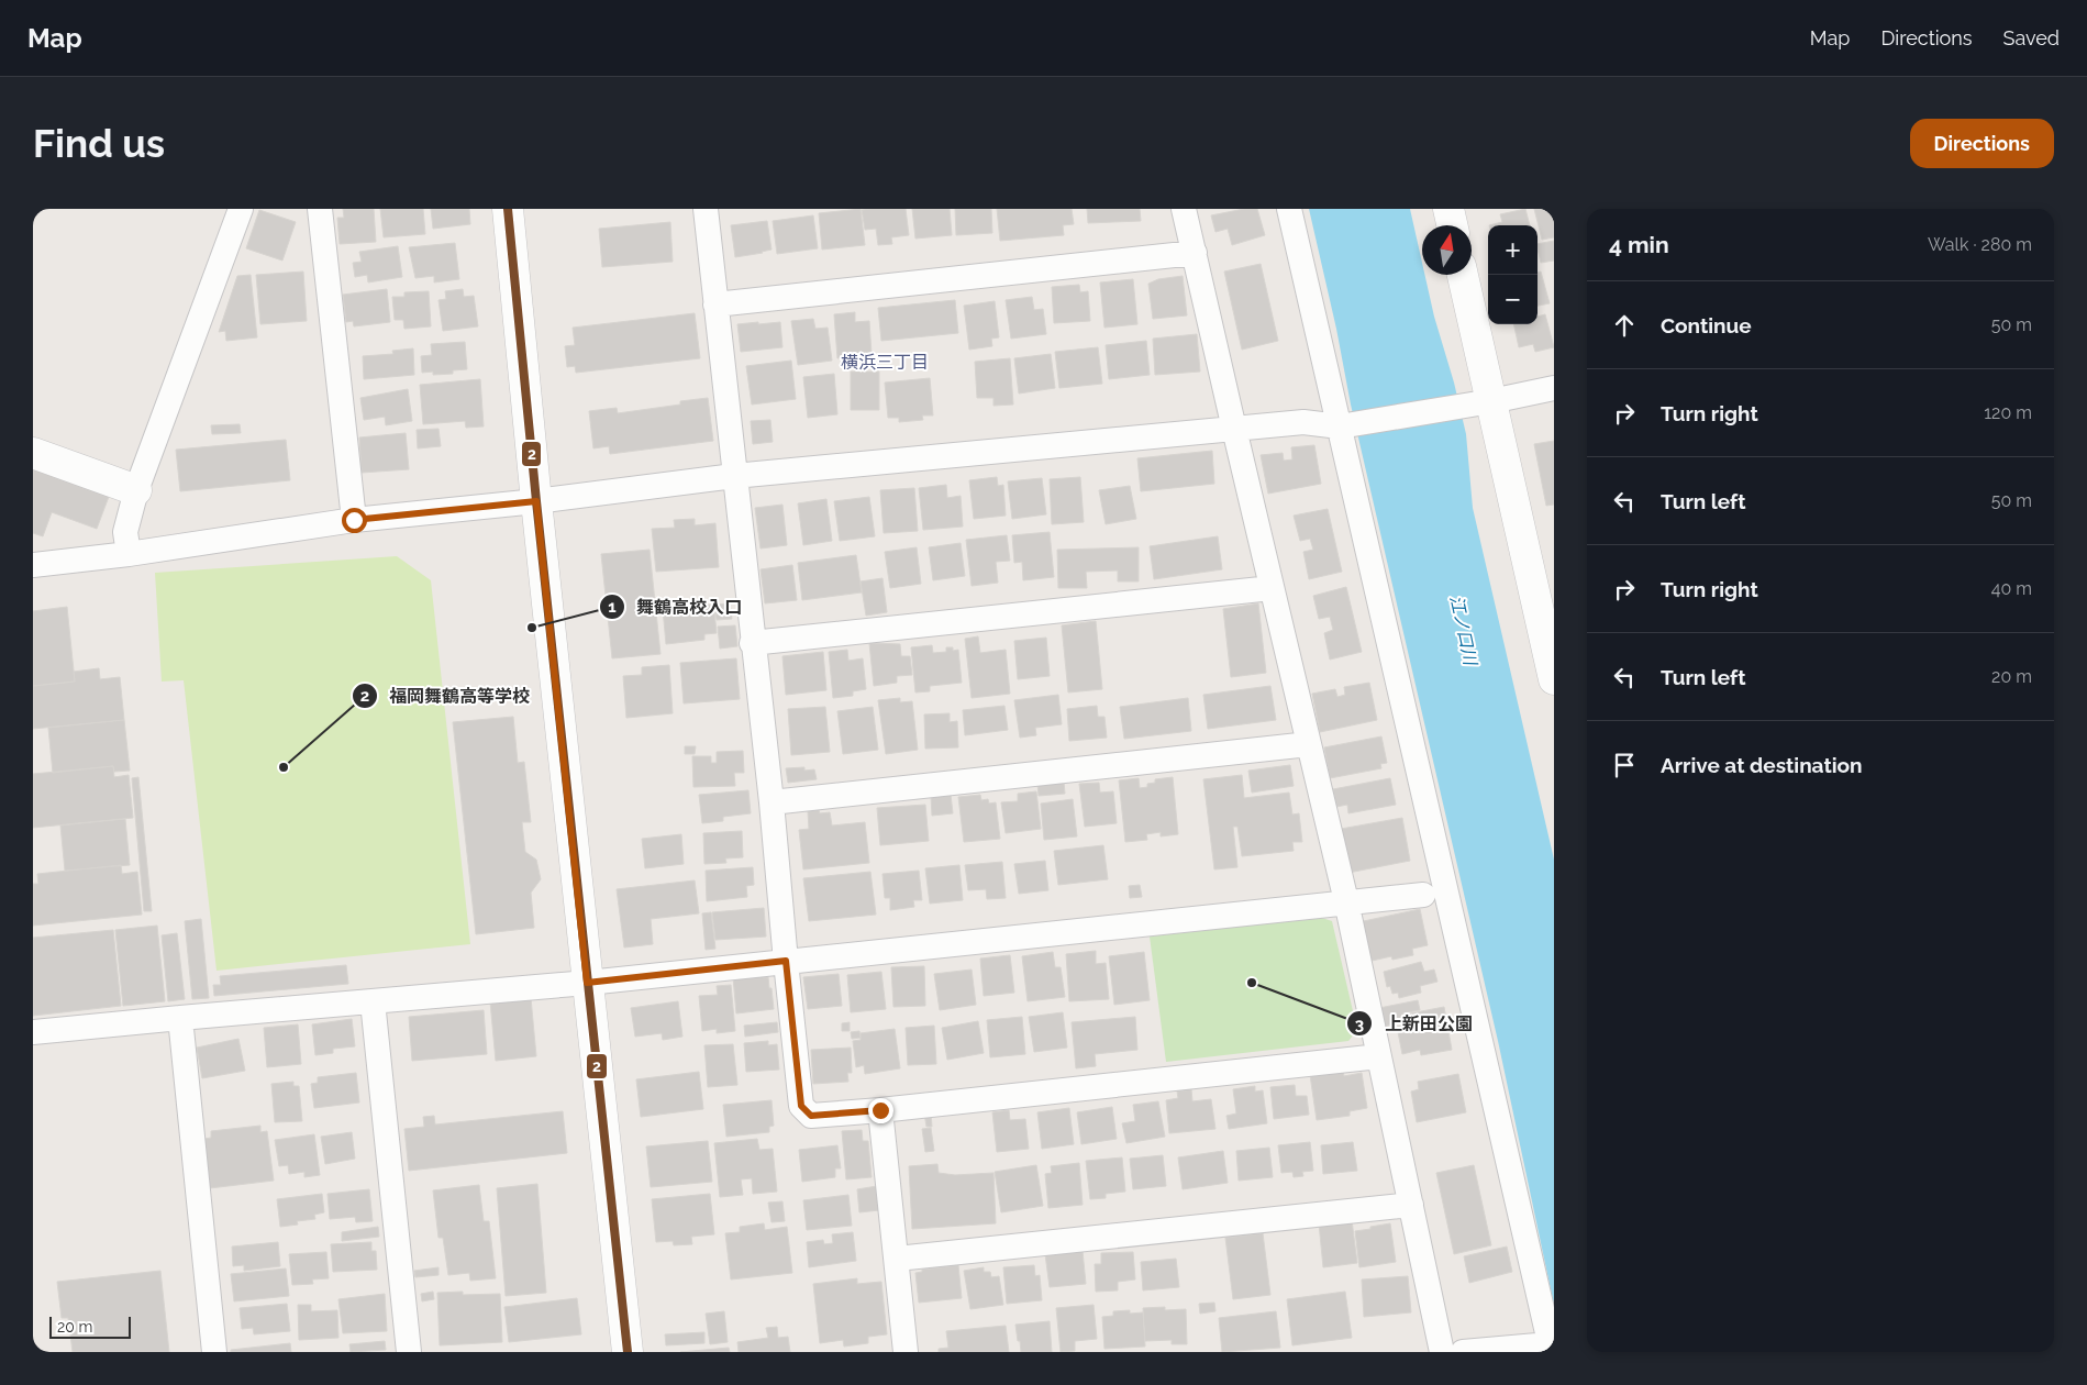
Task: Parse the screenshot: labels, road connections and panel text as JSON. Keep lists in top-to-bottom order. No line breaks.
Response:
{"districts":["横浜三丁目"],"water":["江ノ口川"],"places":["舞鶴高校入口","福岡舞鶴高等学校","上新田公園"],"lines":["transit line 2"],"scale_bar":"20 m","north":"top","page":{"header":"Map","nav":["Map","Directions","Saved"],"buttons":"Directions","title":"Find us","heading":["4 min","Walk · 280 m"],"map_buttons":["+","−"],"list":[["Continue","50 m"],["Turn right","120 m"],["Turn left","50 m"],["Turn right","40 m"],["Turn left","20 m"],"Arrive at destination"],"scale":"20 m"}}
